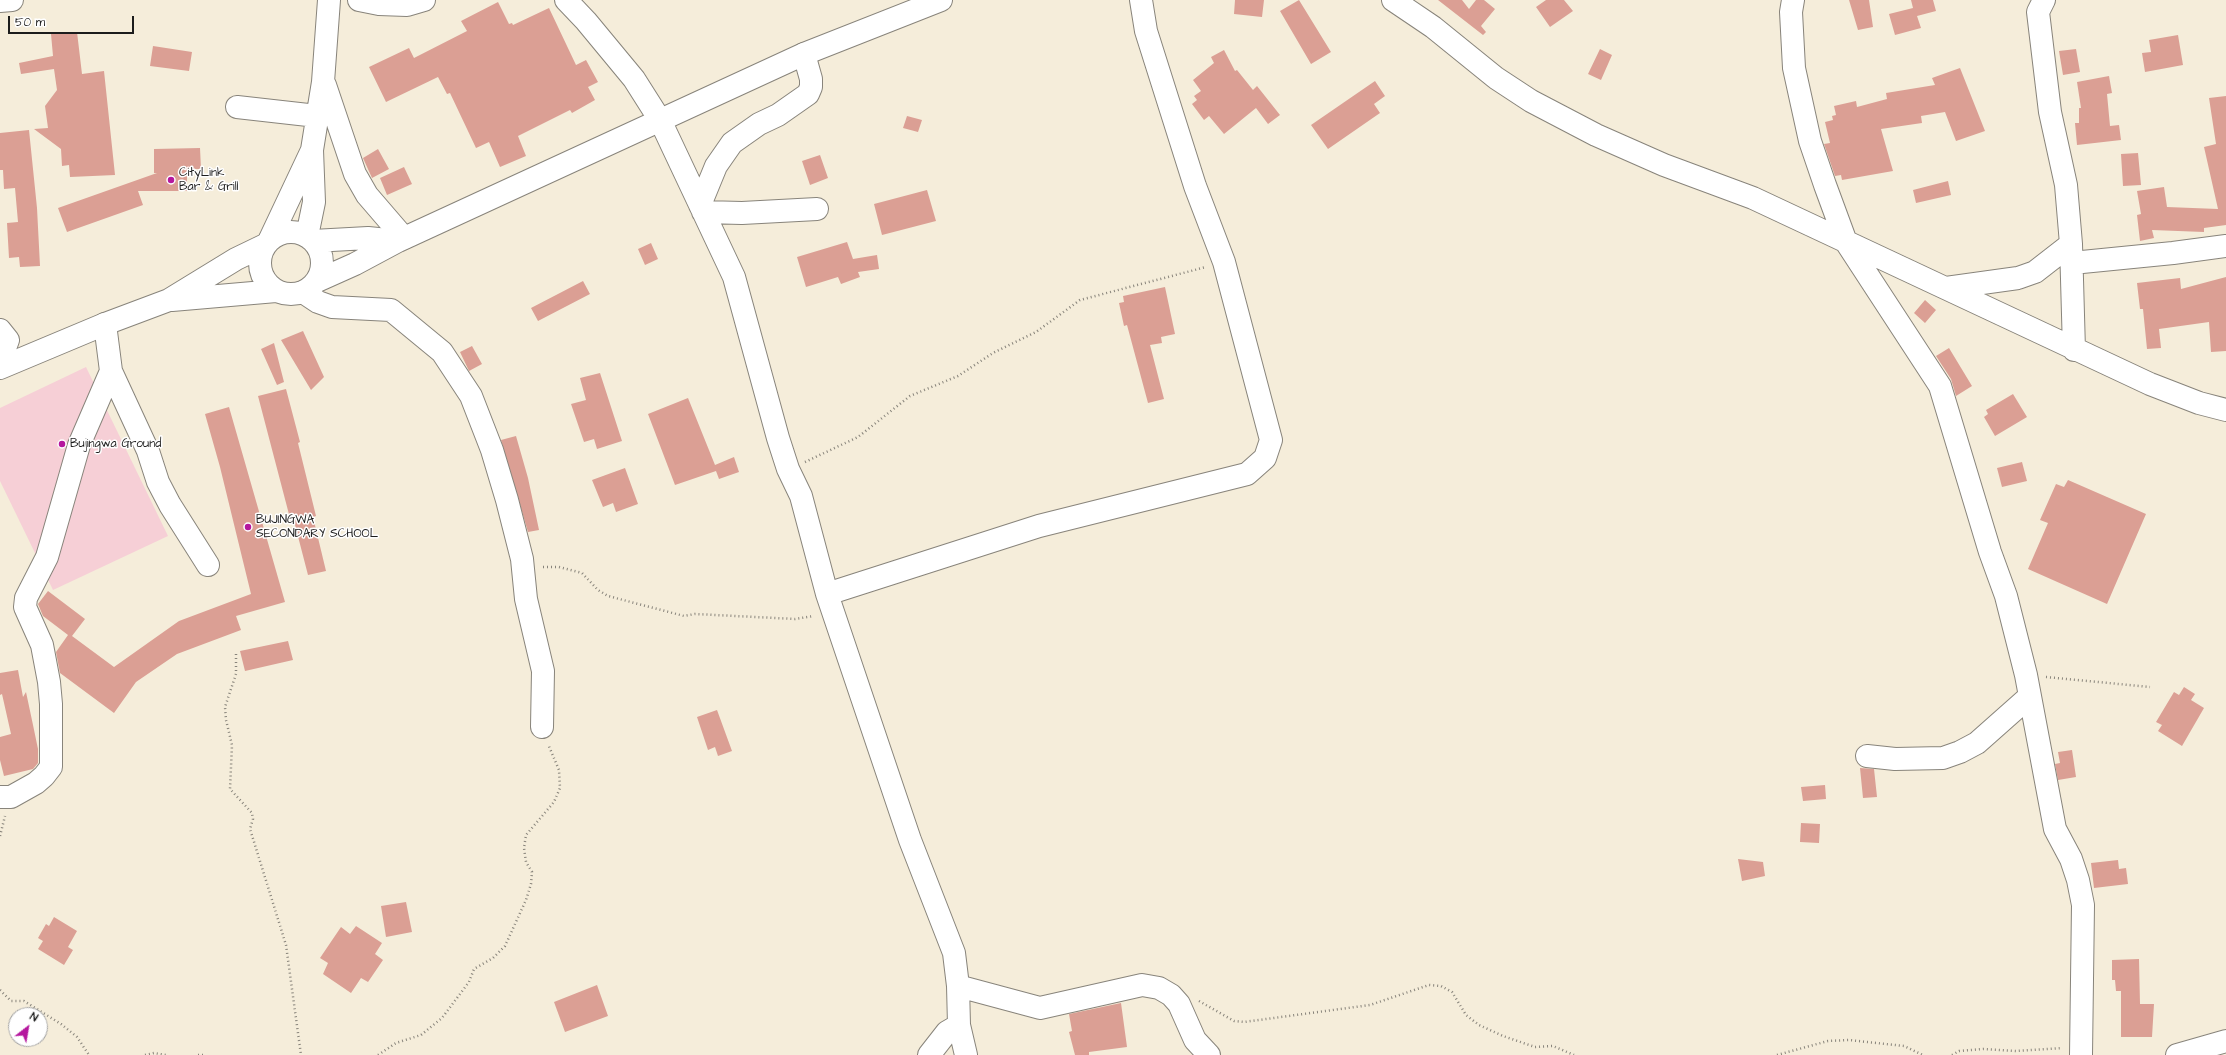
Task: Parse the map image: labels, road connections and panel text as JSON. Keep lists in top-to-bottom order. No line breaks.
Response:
{"places":["CityLink Bar & Grill","Bujingwa Ground","BUJINGWA SECONDARY SCHOOL"],"scale_bar":"50 m","north":"top right"}
